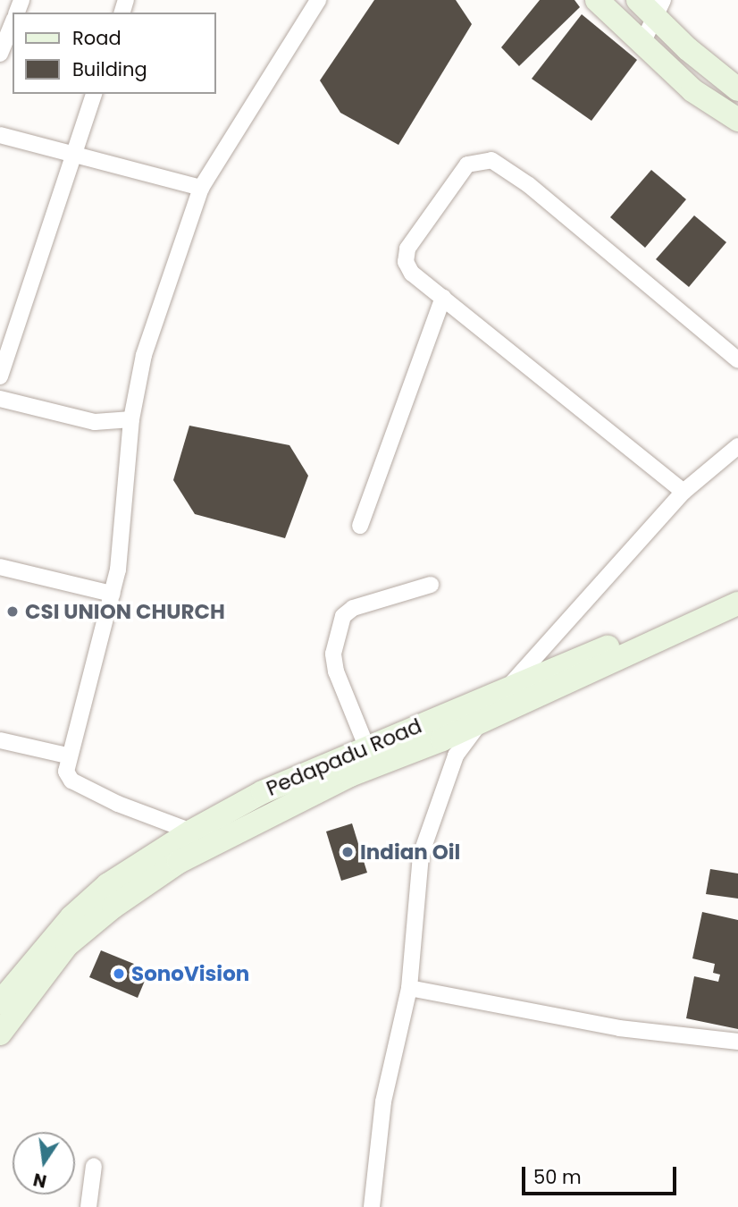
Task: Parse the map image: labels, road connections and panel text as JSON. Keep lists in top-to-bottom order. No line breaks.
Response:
{"streets":{"main road":["Pedapadu Road"]},"places":["CSI UNION CHURCH","Indian Oil","SonoVision"],"legend":["Road","Building"],"scale_bar":"50 m","north":"bottom"}
